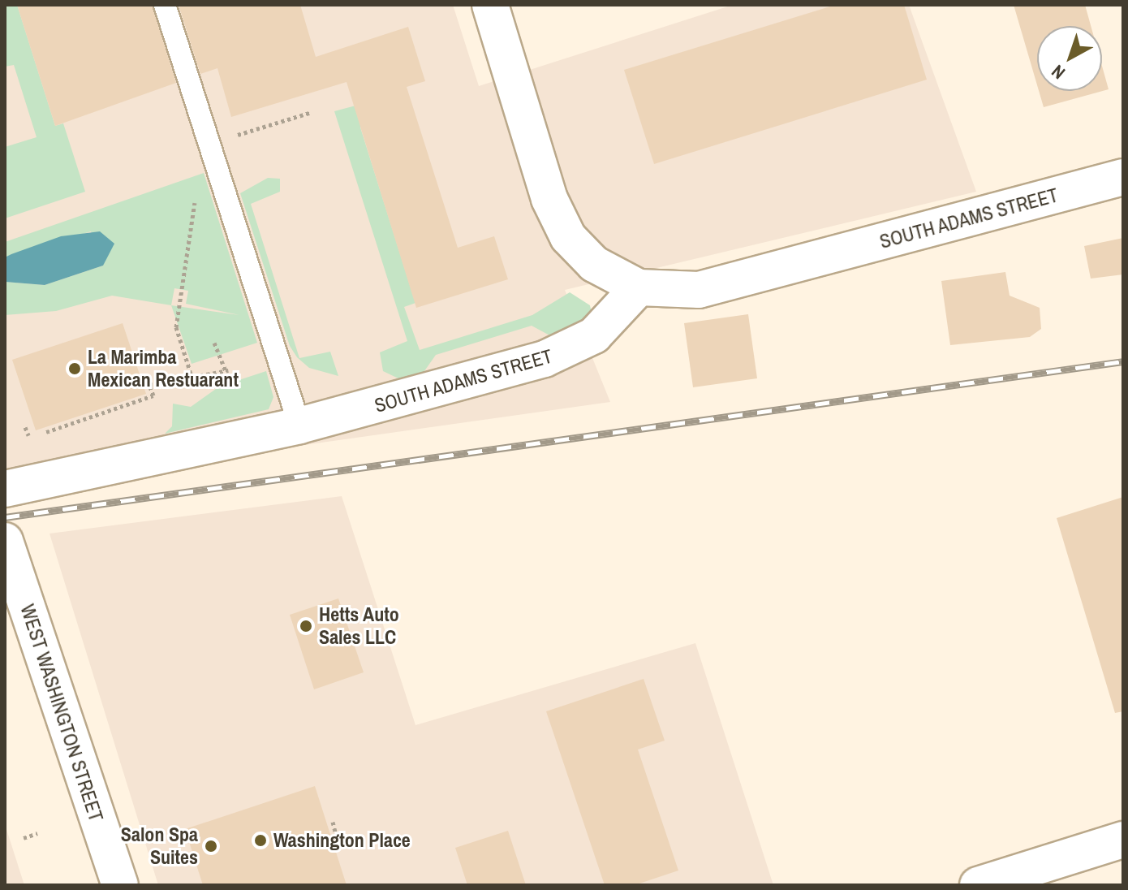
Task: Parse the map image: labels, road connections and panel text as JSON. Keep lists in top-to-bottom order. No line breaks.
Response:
{"streets":{"street":["SOUTH ADAMS STREET","WEST WASHINGTON STREET"]},"places":["La Marimba Mexican Restuarant","Hetts Auto Sales LLC","Washington Place","Salon Spa Suites"],"north":"bottom left"}
